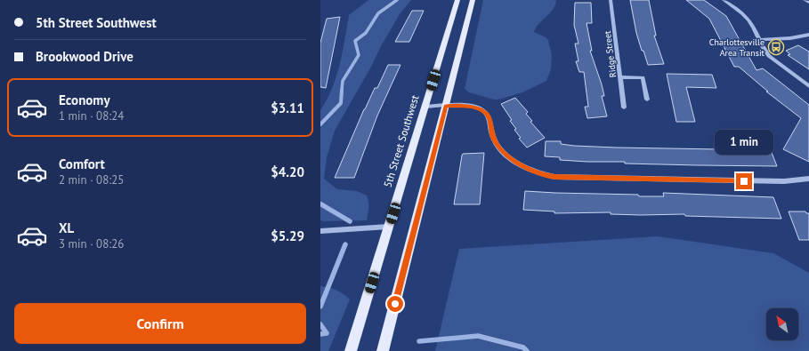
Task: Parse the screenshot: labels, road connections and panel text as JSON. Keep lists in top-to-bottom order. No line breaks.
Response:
{"streets":{"main road":["5th Street Southwest"],"street":["Ridge Street"]},"places":{"bus stop":["Charlottesville Area Transit"]},"north":"top left","page":{"banner":["5th Street Southwest","Brookwood Drive"],"list":[{"name":"Economy","note":"1 min · 08:24","value":"$3.11"},{"name":"Comfort","note":"2 min · 08:25","value":"$4.20"},{"name":"XL","note":"3 min · 08:26","value":"$5.29"}],"bubble":"1 min","buttons":"Confirm"}}
